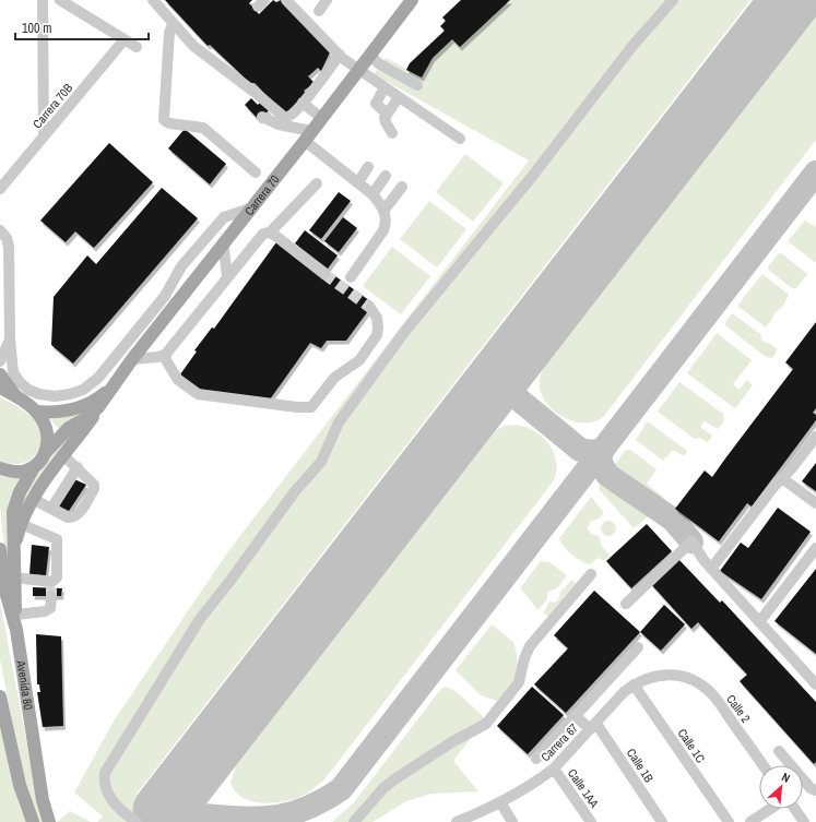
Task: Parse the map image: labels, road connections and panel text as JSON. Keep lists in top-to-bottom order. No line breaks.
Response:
{"streets":{"main road":["Carrera 70","Avenida 80"],"street":["Carrera 70B","Calle 2","Carrera 67","Calle 1C","Calle 1B","Calle 1AA"]},"crossings":[["Calle 2","Carrera 67"],["Carrera 67","Calle 1C"],["Carrera 67","Calle 1B"],["Carrera 67","Calle 1AA"]],"scale_bar":"100 m","north":"top right"}
